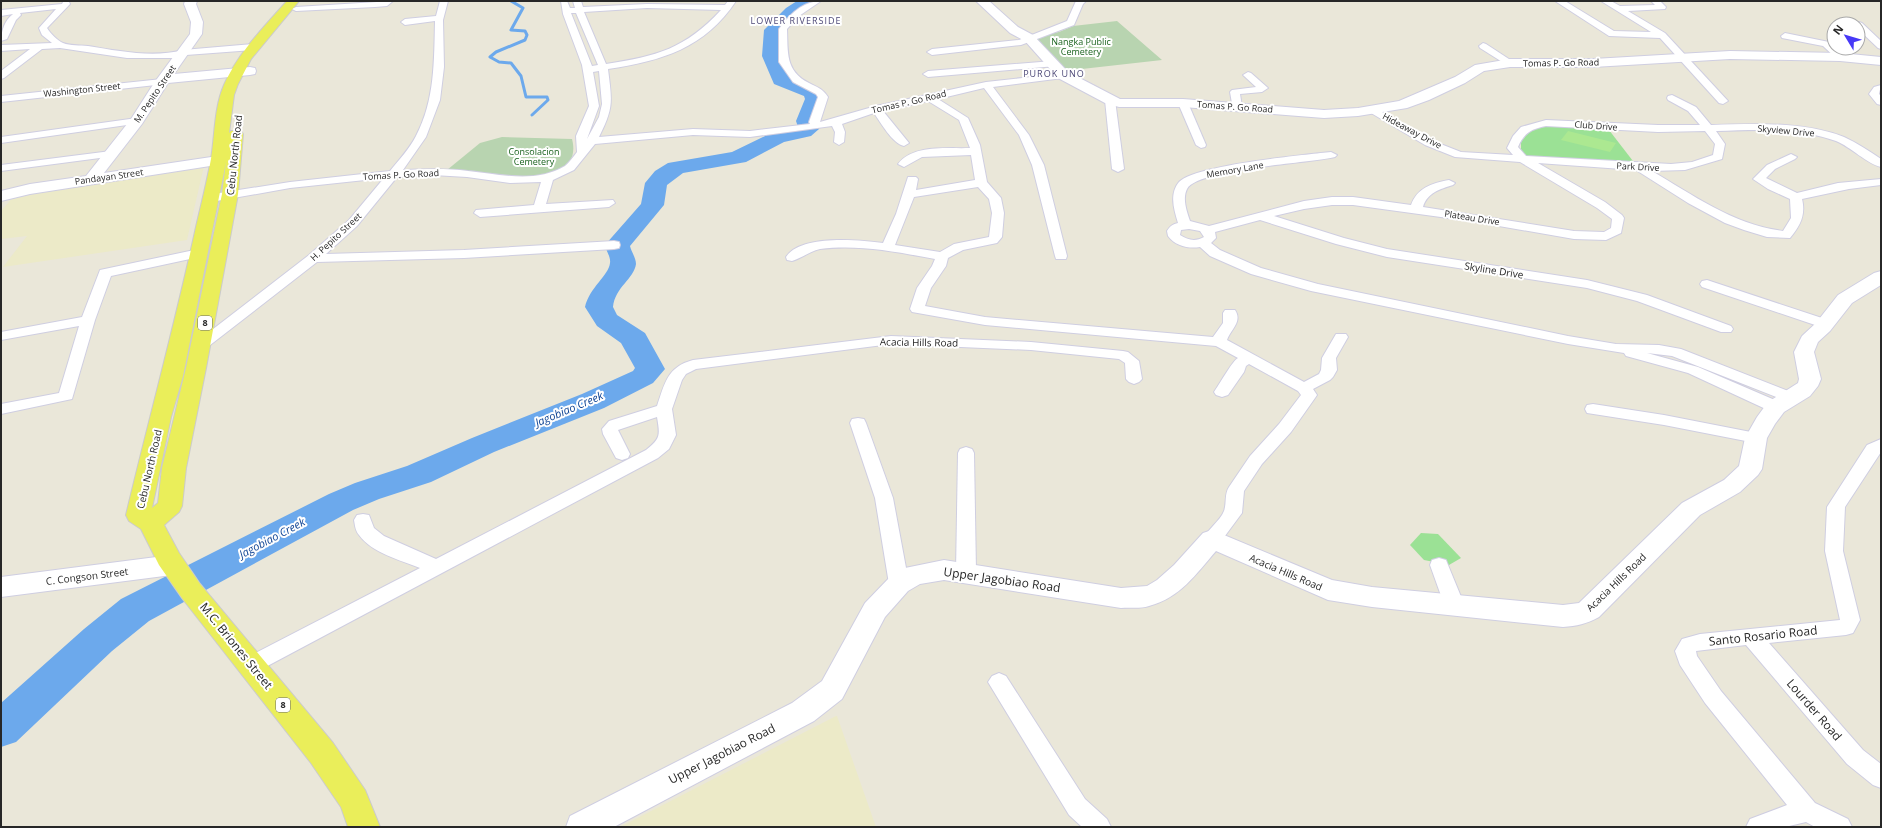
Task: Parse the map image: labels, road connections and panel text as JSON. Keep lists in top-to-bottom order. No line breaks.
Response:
{"streets":{"main road":["Cebu North Road","8","M.C. Briones Street"],"street":["Tomas P. Go Road","Washington Street","M. Pepito Street","Club Drive","Hideaway Drive","Skyview Drive","Park Drive","Memory Lane","Pandayan Street","Plateau Drive","H. Pepito Street","Skyline Drive","Acacia Hills Road","C. Congson Street","Upper Jagobiao Road","Santo Rosario Road","Lourder Road"]},"crossings":[["Tomas P. Go Road","Hideaway Drive"],["Tomas P. Go Road","Cebu North Road"],["Tomas P. Go Road","H. Pepito Street"],["Washington Street","M. Pepito Street"],["M. Pepito Street","Pandayan Street"],["Club Drive","Hideaway Drive"],["Club Drive","Skyview Drive"],["Club Drive","Park Drive"],["Club Drive","Plateau Drive"],["Hideaway Drive","Park Drive"],["Hideaway Drive","Plateau Drive"],["Skyview Drive","Park Drive"],["Cebu North Road","Pandayan Street"],["Cebu North Road","H. Pepito Street"],["Cebu North Road","M.C. Briones Street"],["Park Drive","Plateau Drive"],["Plateau Drive","Skyline Drive"],["Acacia Hills Road","Upper Jagobiao Road"],["C. Congson Street","M.C. Briones Street"],["Santo Rosario Road","Lourder Road"]],"districts":["LOWER RIVERSIDE","PUROK UNO"],"water":["Jagobiao Creek"],"parks":["Nangka Public Cemetery","Consolacion Cemetery"],"north":"top left"}
